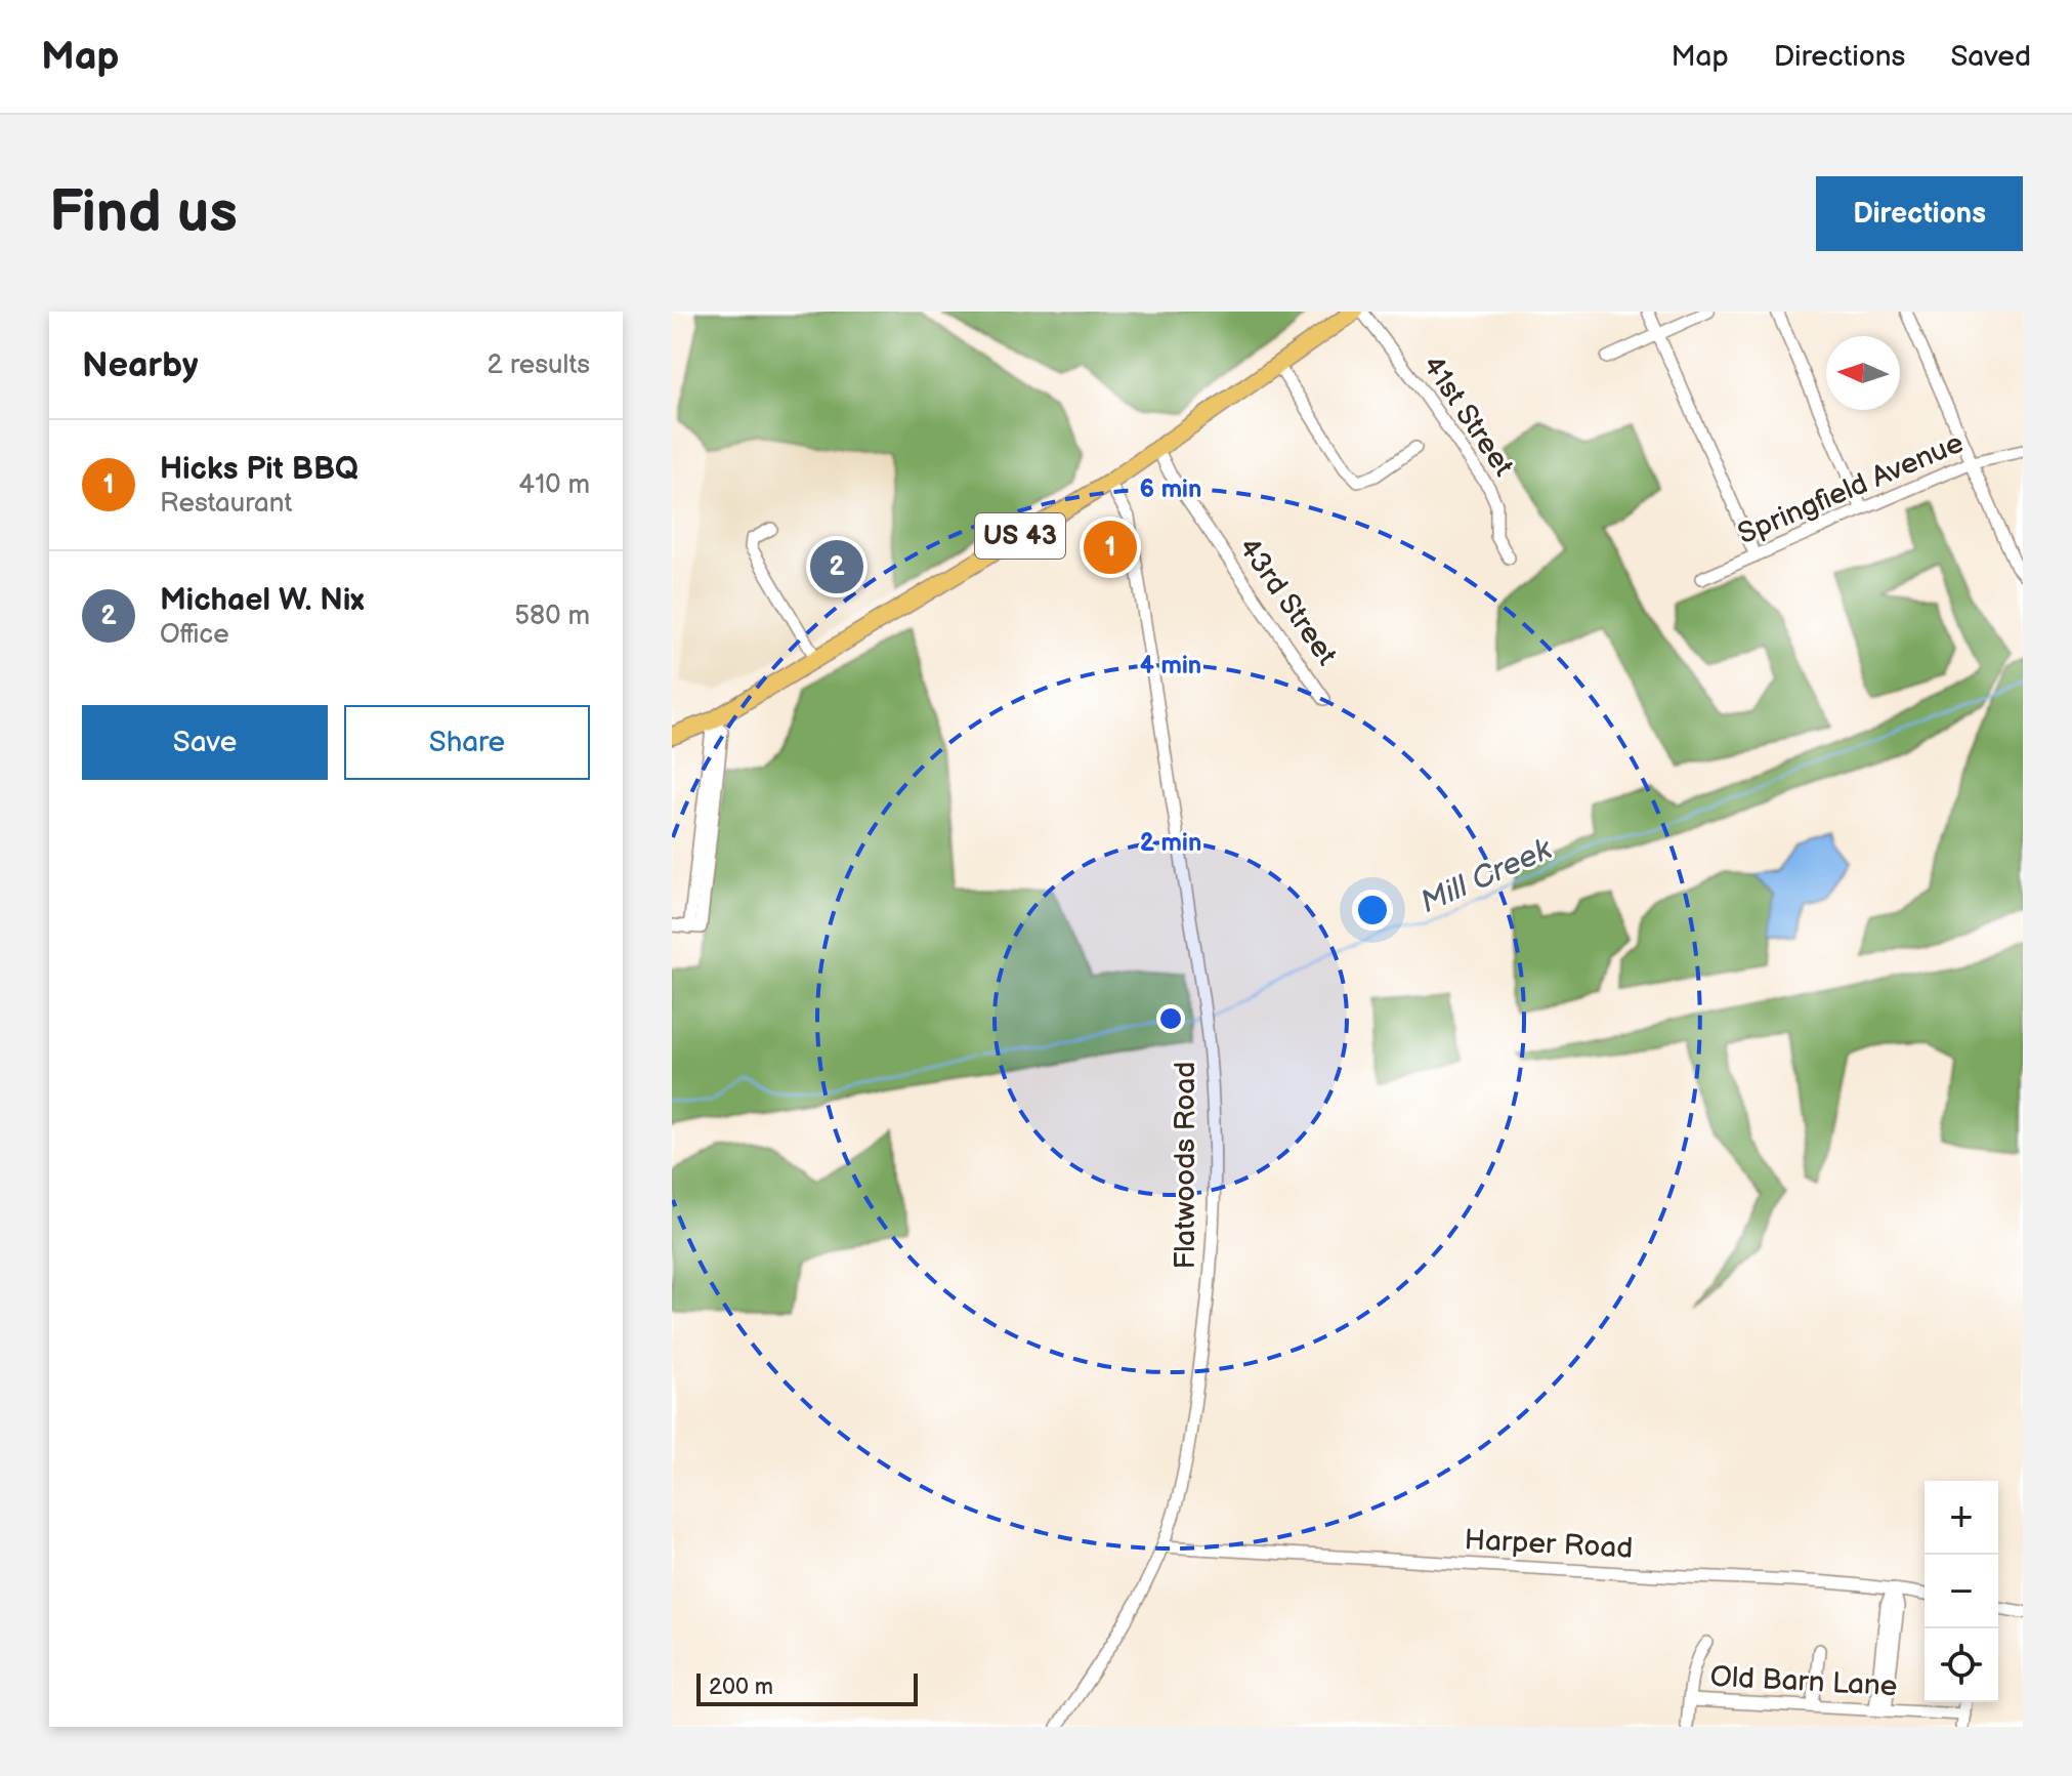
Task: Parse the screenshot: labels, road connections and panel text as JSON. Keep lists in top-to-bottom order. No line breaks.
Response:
{"streets":{"highway":["US 43"],"street":["41st Street","Springfield Avenue","43rd Street","Flatwoods Road","Harper Road","Old Barn Lane"]},"crossings":[["US 43","43rd Street"],["US 43","Flatwoods Road"],["Flatwoods Road","Harper Road"]],"water":["Mill Creek"],"scale_bar":"200 m","north":"left","page":{"header":"Map","nav":["Map","Directions","Saved"],"buttons":["Directions",["Save","Share"]],"title":"Find us","heading":["Nearby","2 results"],"list":[{"mark":"1","name":"Hicks Pit BBQ","note":"Restaurant","value":"410 m"},{"mark":"2","name":"Michael W. Nix","note":"Office","value":"580 m"}],"pins":["1","2"],"map_buttons":["+","−"],"scale":"200 m"},"rings":["6 min","4 min","2 min"]}
